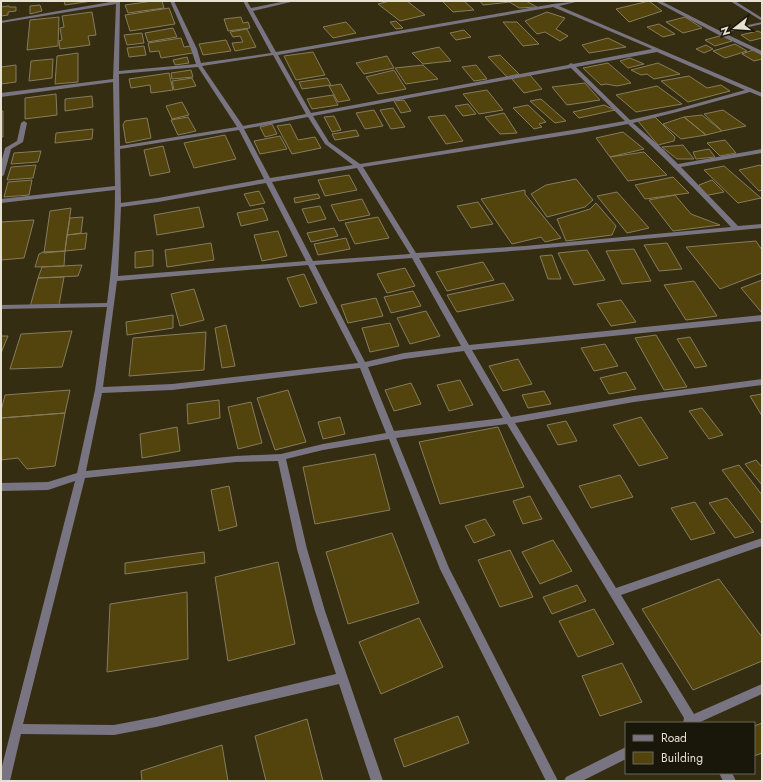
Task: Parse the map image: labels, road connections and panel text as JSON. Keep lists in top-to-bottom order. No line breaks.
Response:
{"legend":["Road","Building"],"north":"left"}
